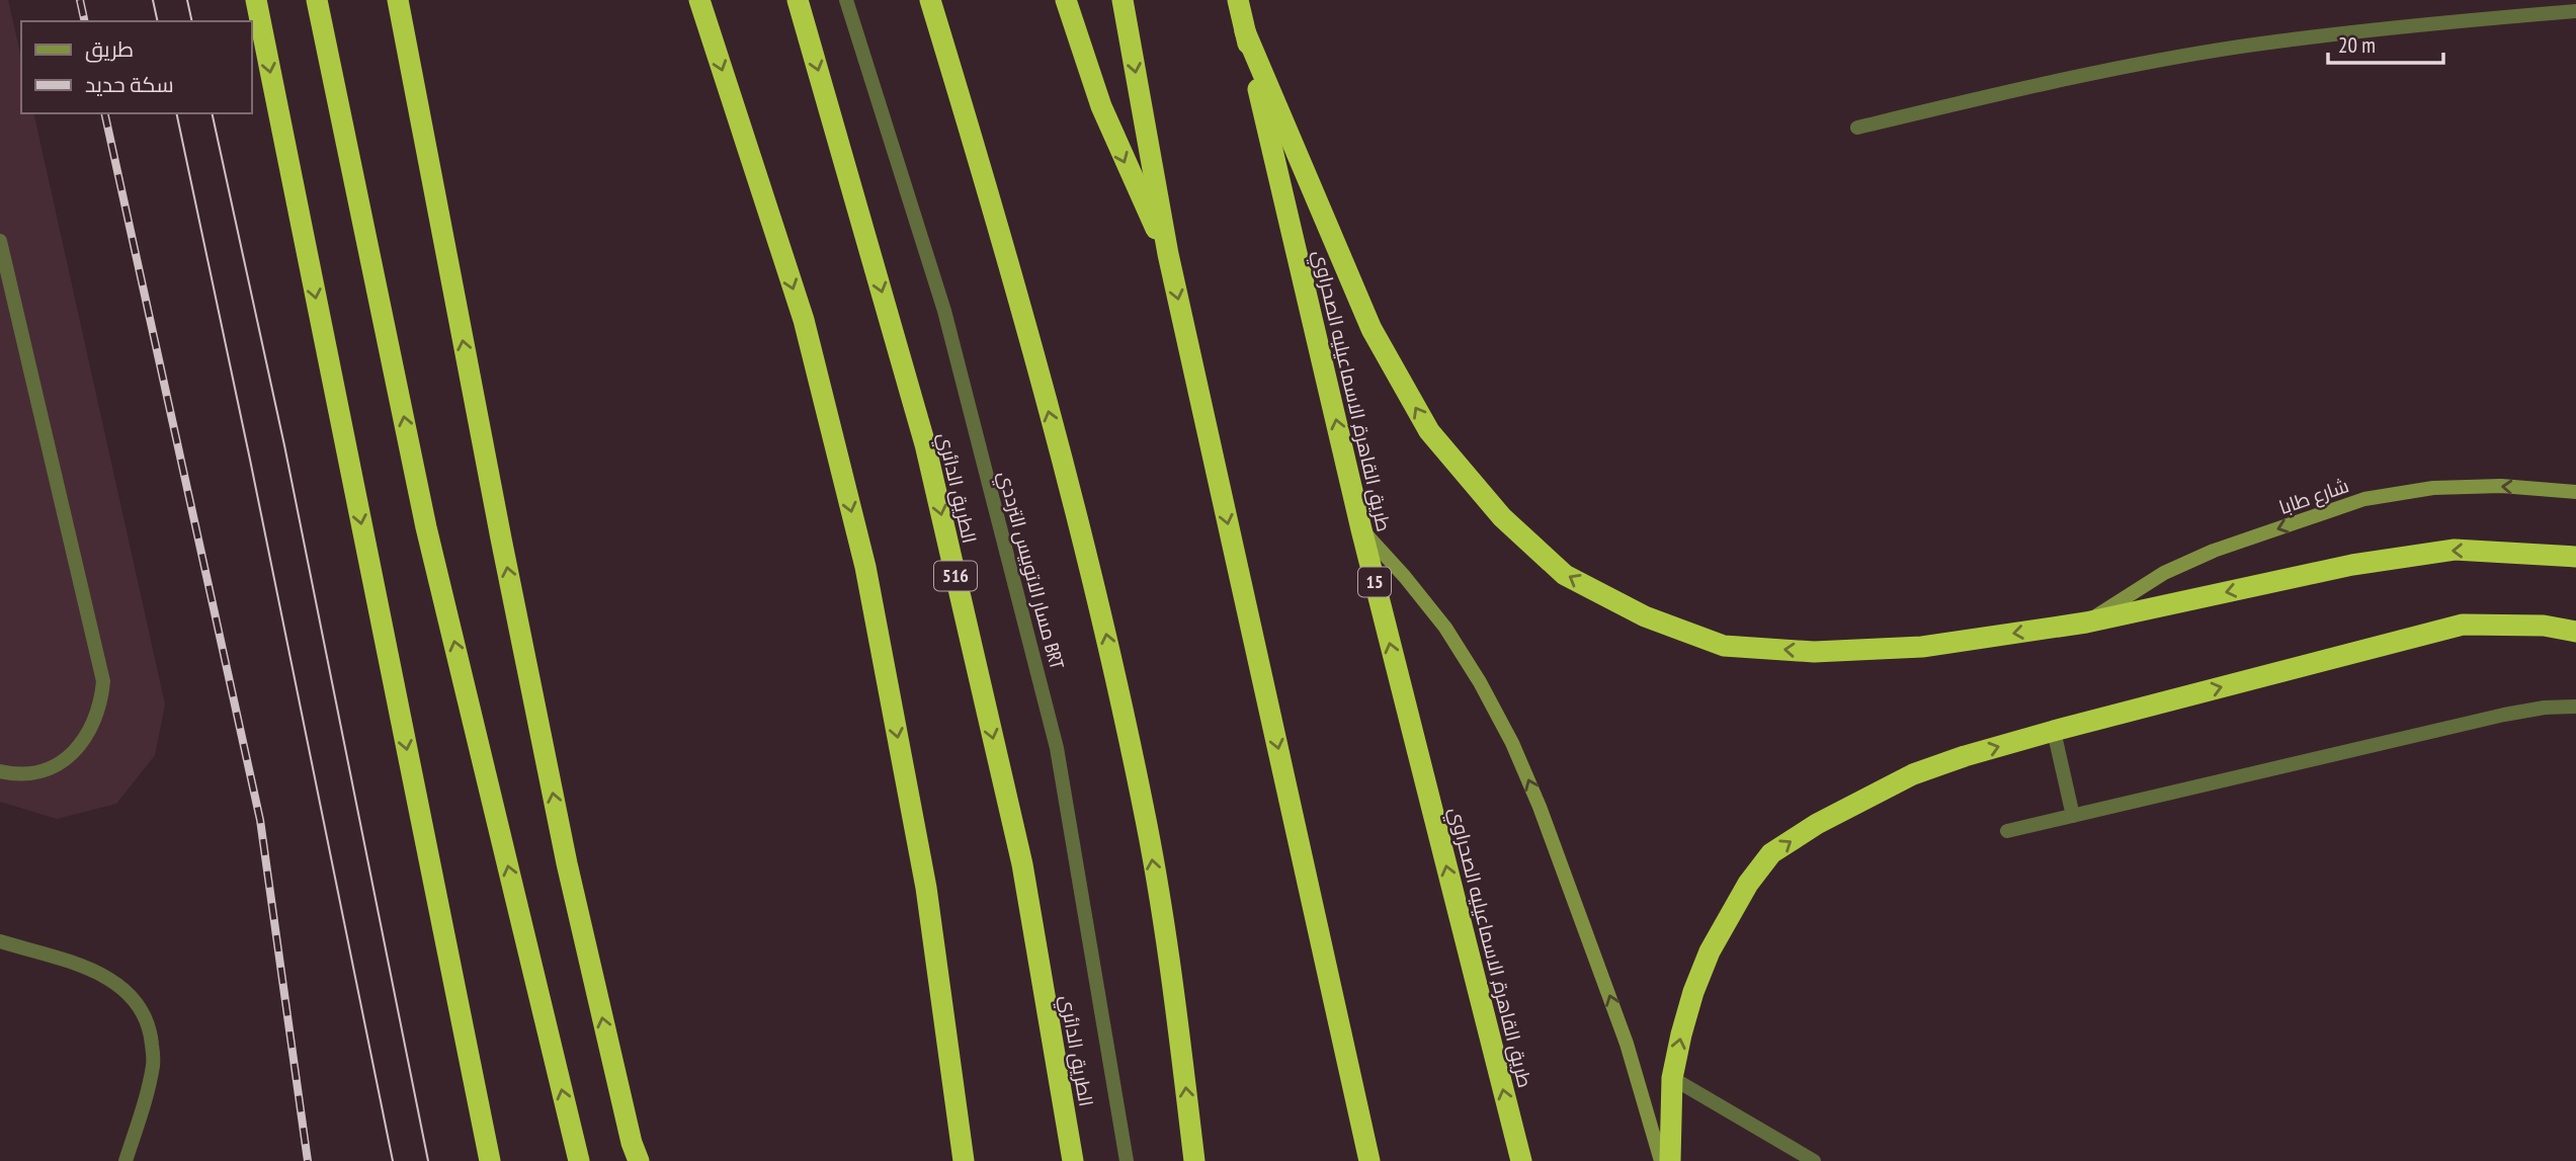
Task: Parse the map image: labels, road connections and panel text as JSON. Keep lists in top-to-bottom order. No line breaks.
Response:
{"streets":{"highway":["طريق القاهرة, الاسماعيليه الصحراوي","الطريق الدائري","516","15"],"street":["شارع طابا","مسار الاتوبيس الترددي BRT"]},"one_way":["شارع طابا"],"legend":["طريق","سكة حديد"],"scale_bar":"20 m"}
